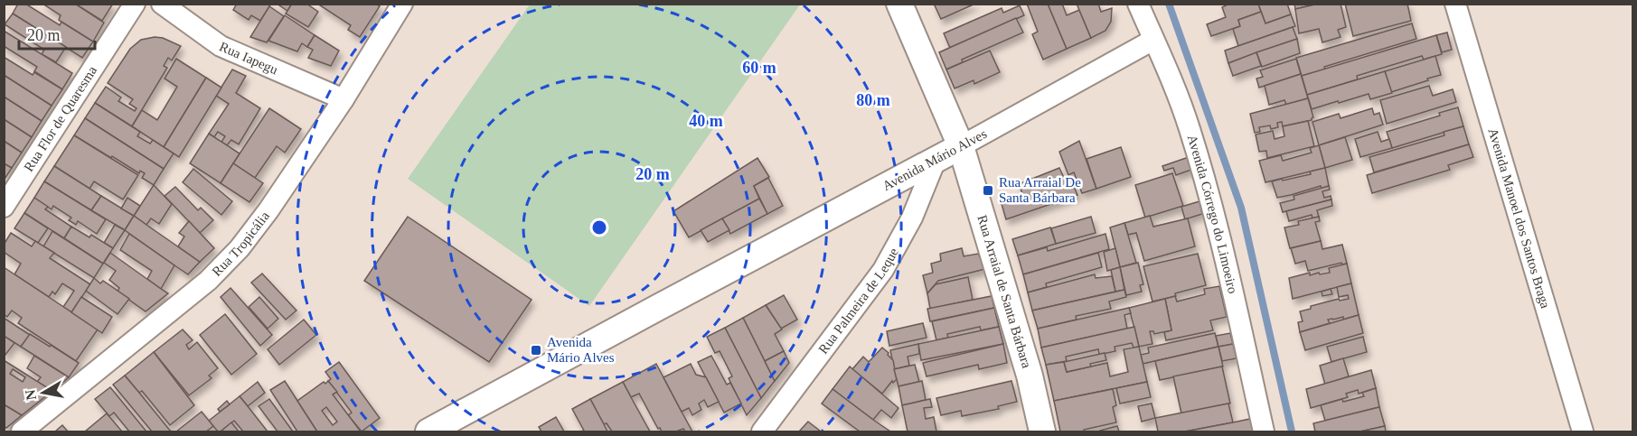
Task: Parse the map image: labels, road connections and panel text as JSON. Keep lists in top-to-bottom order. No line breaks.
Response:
{"streets":{"street":["Rua Iapegu","Rua Flor de Quaresma","Avenida Mário Alves","Avenida Córrego do Limoeiro","Avenida Manoel dos Santos Braga","Rua Tropicália","Rua Arraial de Santa Bárbara","Rua Palmeira de Leque"]},"crossings":[["Rua Iapegu","Rua Tropicália"],["Avenida Mário Alves","Avenida Córrego do Limoeiro"],["Avenida Mário Alves","Rua Arraial de Santa Bárbara"],["Avenida Mário Alves","Rua Palmeira de Leque"]],"places":{"transit":["Rua Arraial De Santa Bárbara","Avenida Mário Alves"]},"scale_bar":"20 m","north":"left","rings":["60 m","80 m","40 m","20 m"]}
